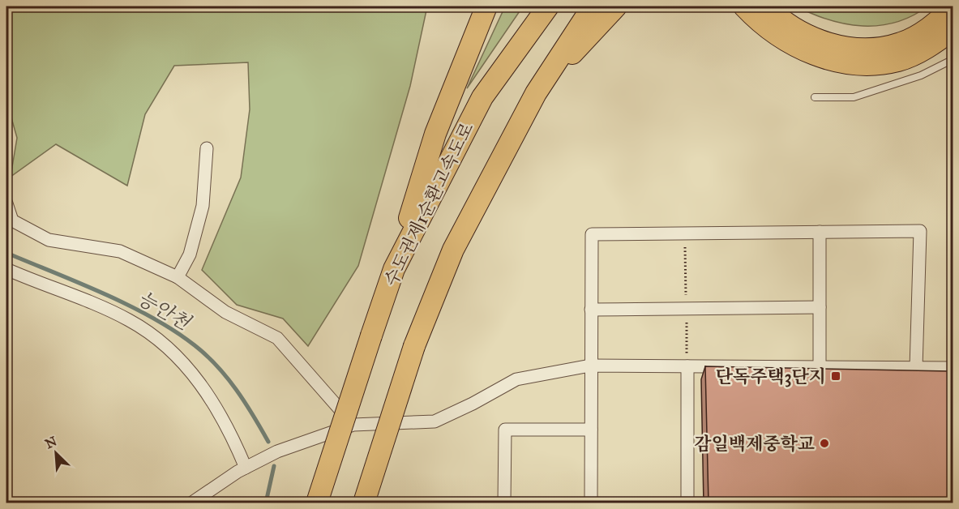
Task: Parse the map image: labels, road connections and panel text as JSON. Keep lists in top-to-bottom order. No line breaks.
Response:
{"streets":{"highway":["수도권제1순환고속도로"]},"water":["능안천"],"places":{"transit":["단독주택3단지"],"other":["감일백제중학교"]},"north":"top left"}
